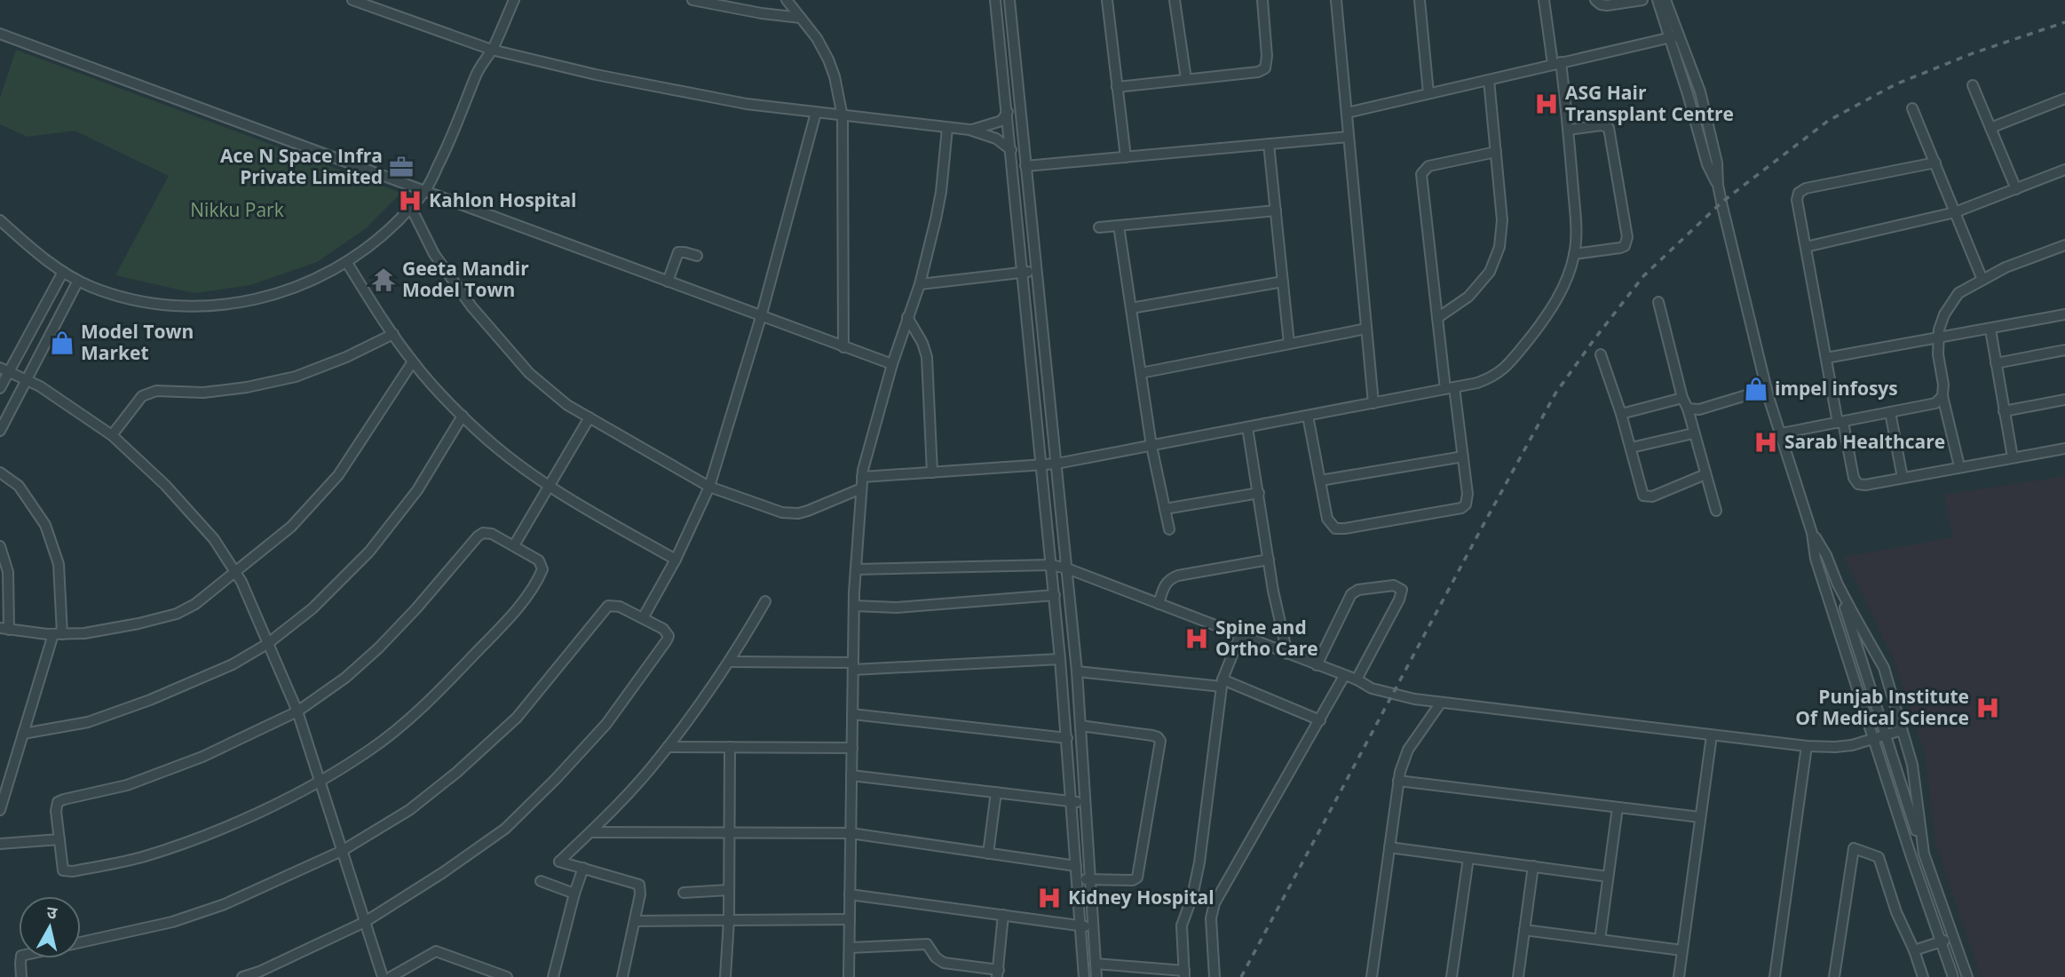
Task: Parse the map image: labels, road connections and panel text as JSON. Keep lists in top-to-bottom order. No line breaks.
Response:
{"parks":["Nikku Park"],"places":{"hospital":["ASG Hair Transplant Centre","Kahlon Hospital","Sarab Healthcare","Spine and Ortho Care","Punjab Institute Of Medical Science","Kidney Hospital"],"office":["Ace N Space Infra Private Limited"],"temple":["Geeta Mandir Model Town"],"shop":["Model Town Market","impel infosys"]},"north":"top"}
